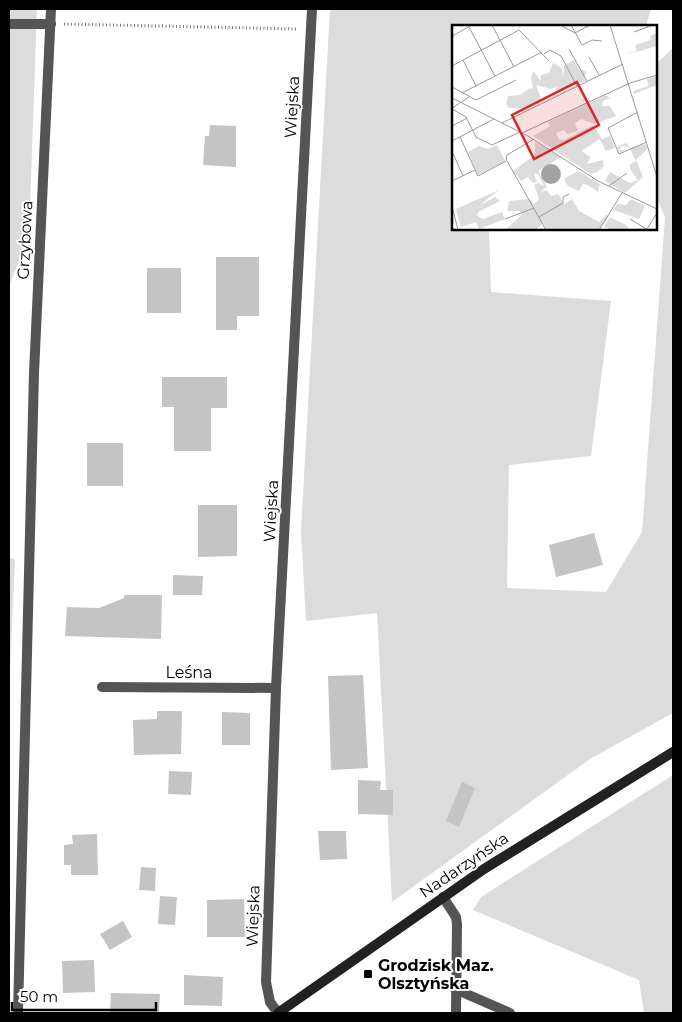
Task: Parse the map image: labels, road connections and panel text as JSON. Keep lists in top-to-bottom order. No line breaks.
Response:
{"streets":{"street":["Wiejska","Grzybowa","Leśna","Nadarzyńska"]},"crossings":[["Wiejska","Leśna"],["Wiejska","Nadarzyńska"]],"places":{"transit":["Grodzisk Maz. Olsztyńska"]},"scale_bar":"50 m"}
